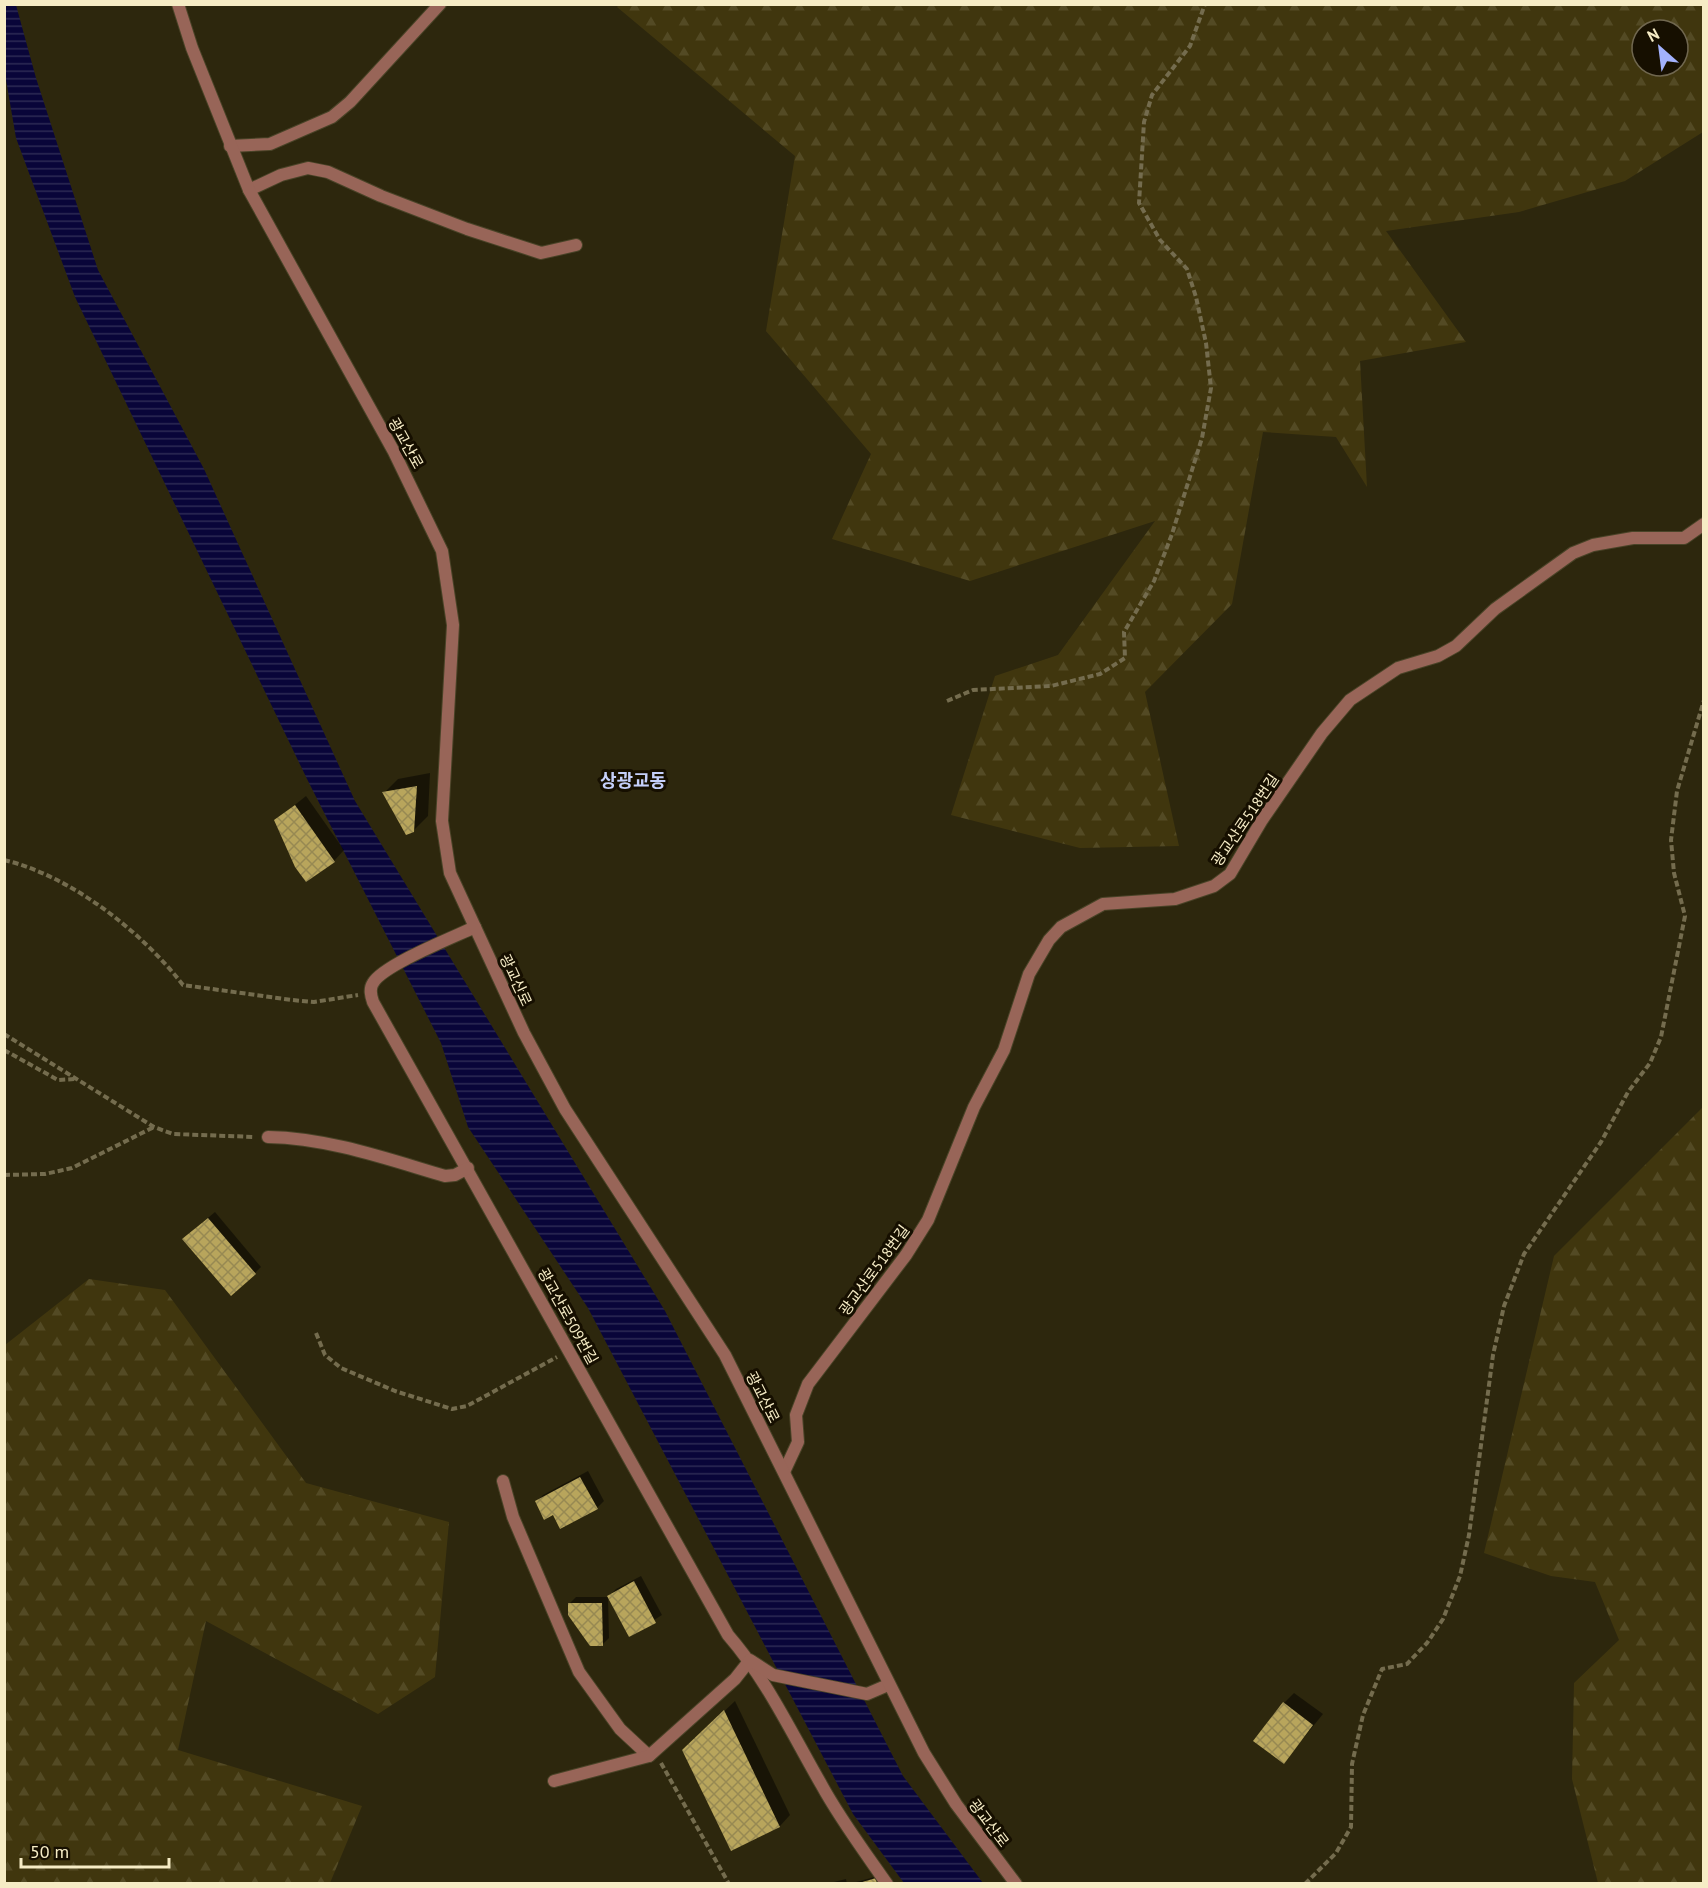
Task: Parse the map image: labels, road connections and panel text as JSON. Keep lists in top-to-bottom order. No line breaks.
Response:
{"streets":{"street":["광교산로","광교산로518번길","광교산로509번길"]},"crossings":[["광교산로","광교산로518번길"],["광교산로","광교산로509번길"]],"districts":["상광교동"],"scale_bar":"50 m","north":"top left"}
